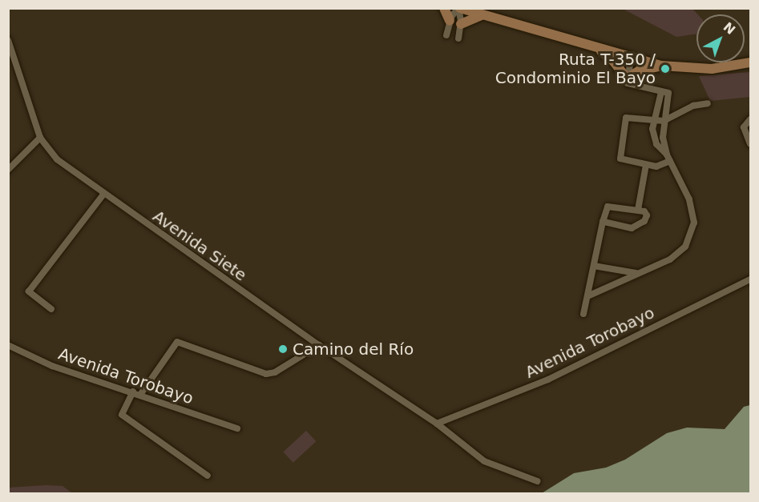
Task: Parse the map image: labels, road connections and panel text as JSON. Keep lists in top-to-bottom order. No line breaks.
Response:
{"streets":{"street":["Avenida Siete","Avenida Torobayo"]},"crossings":[["Avenida Siete","Avenida Torobayo"]],"places":["Ruta T-350 / Condominio El Bayo","Camino del Río"],"north":"top right"}
